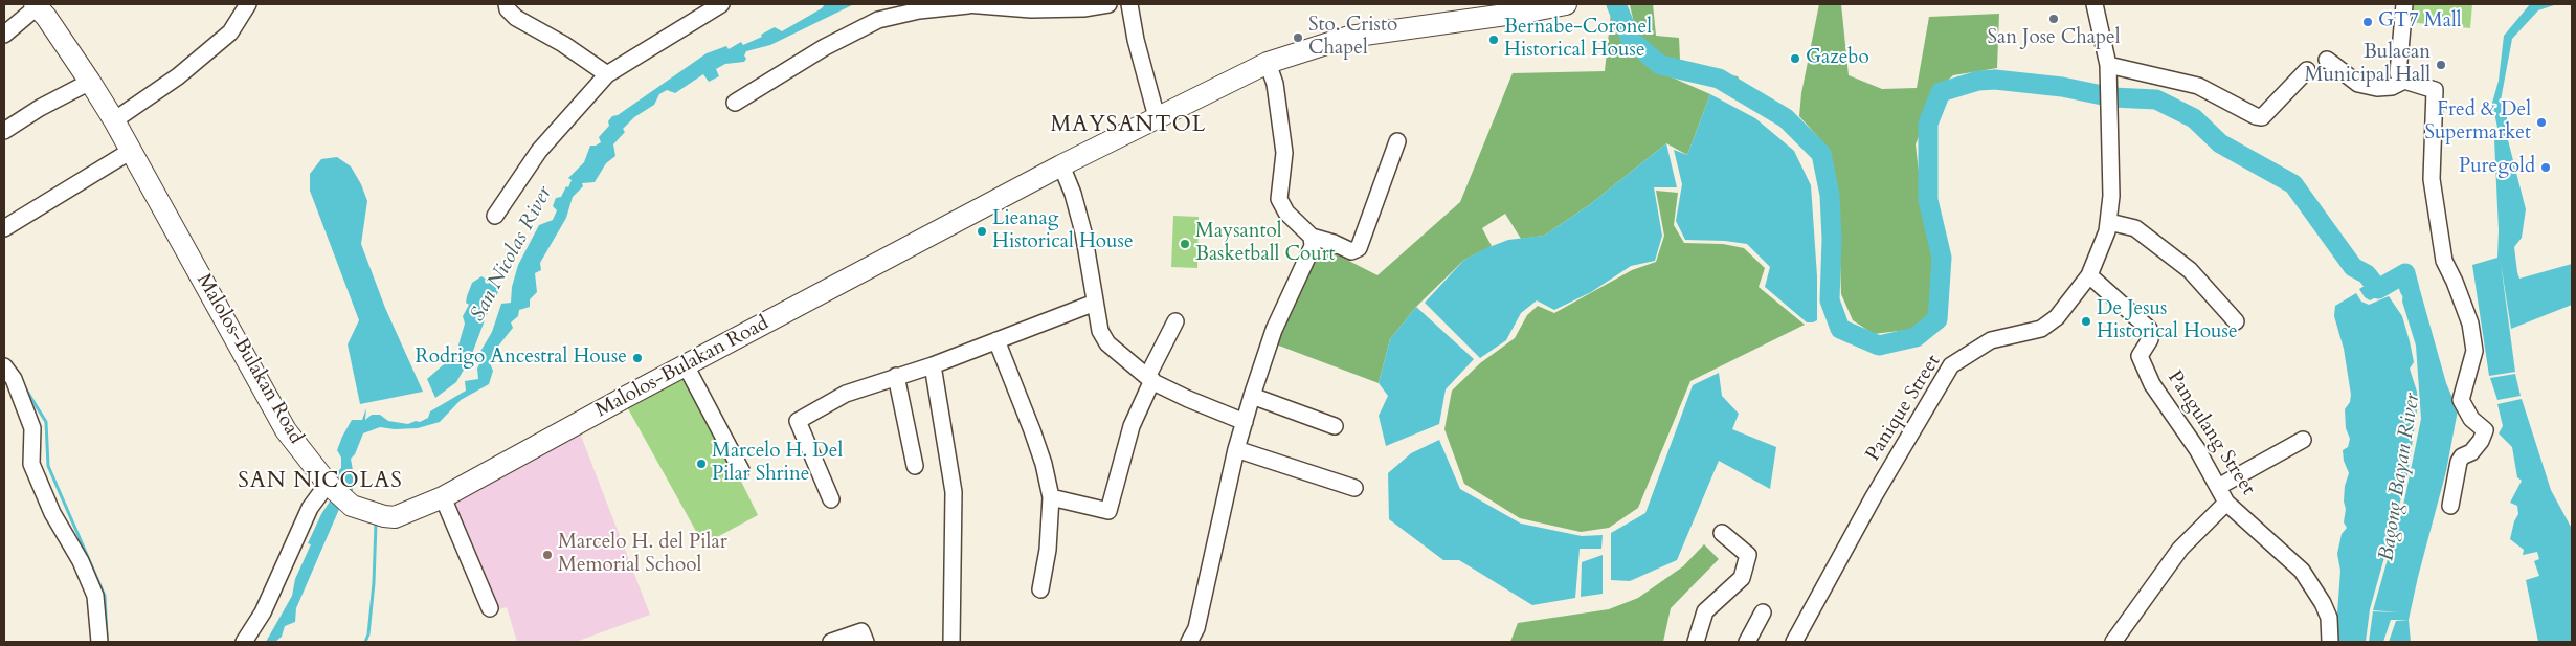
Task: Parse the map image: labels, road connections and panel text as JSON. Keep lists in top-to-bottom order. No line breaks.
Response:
{"streets":{"main road":["Malolos-Bulakan Road"],"street":["Panique Street","Pangulang Street"]},"crossings":[["Panique Street","Pangulang Street"]],"districts":["MAYSANTOL","SAN NICOLAS"],"water":["San Nicolas River","Bagong Bayan River"],"places":["San Jose Chapel","GT7 Mall","Sto. Cristo Chapel","Bernabe-Coronel Historical House","Gazebo","Bulacan Municipal Hall","Fred & Del Supermarket","Puregold","Lieanag Historical House","Maysantol Basketball Court","De Jesus Historical House","Rodrigo Ancestral House","Marcelo H. Del Pilar Shrine","Marcelo H. del Pilar Memorial School"]}
